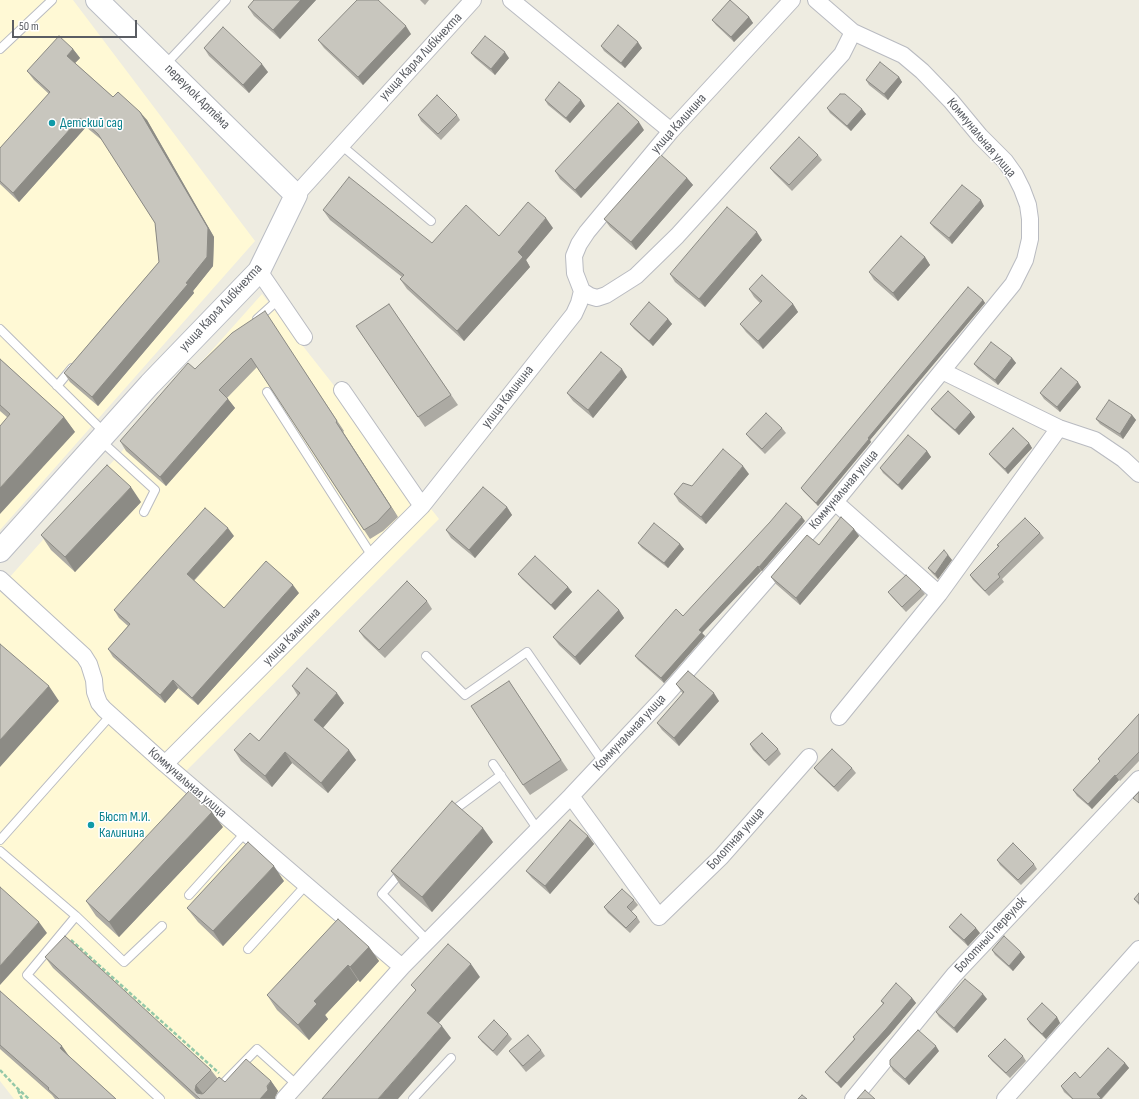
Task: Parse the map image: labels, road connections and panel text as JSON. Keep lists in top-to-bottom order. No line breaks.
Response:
{"streets":{"street":["улица Карла Либкнехта","переулок Артёма","улица Калинина","Коммунальная улица","Болотная улица","Болотный переулок"]},"crossings":[["улица Карла Либкнехта","переулок Артёма"],["улица Калинина","Коммунальная улица"],["Коммунальная улица","Болотная улица"]],"places":["Детский сад","Бюст М.И. Калинина"],"scale_bar":"50 m"}
